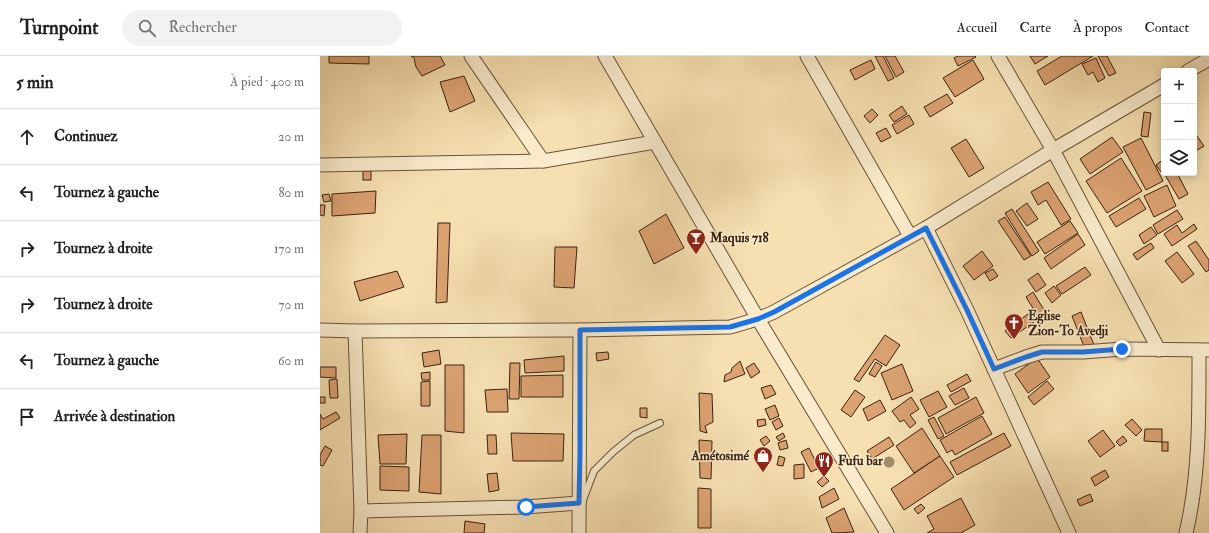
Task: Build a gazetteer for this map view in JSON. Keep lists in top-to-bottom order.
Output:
{
  "places": {
    "bar": ["Maquis 718"],
    "church": ["Eglise Zion-To Avedji"],
    "shop": ["Amétosimé"],
    "restaurant": ["Fufu bar"]
  },
  "page": {
    "header": "Turnpoint",
    "search": "Rechercher",
    "nav": [
      "Accueil",
      "Carte",
      "À propos",
      "Contact"
    ],
    "heading": ["5 min", "À pied · 400 m"],
    "map_buttons": ["+", "−"],
    "list": [
      ["Continuez", "20 m"],
      ["Tournez à gauche", "80 m"],
      ["Tournez à droite", "170 m"],
      ["Tournez à droite", "70 m"],
      ["Tournez à gauche", "60 m"],
      "Arrivée à destination"
    ]
  }
}
